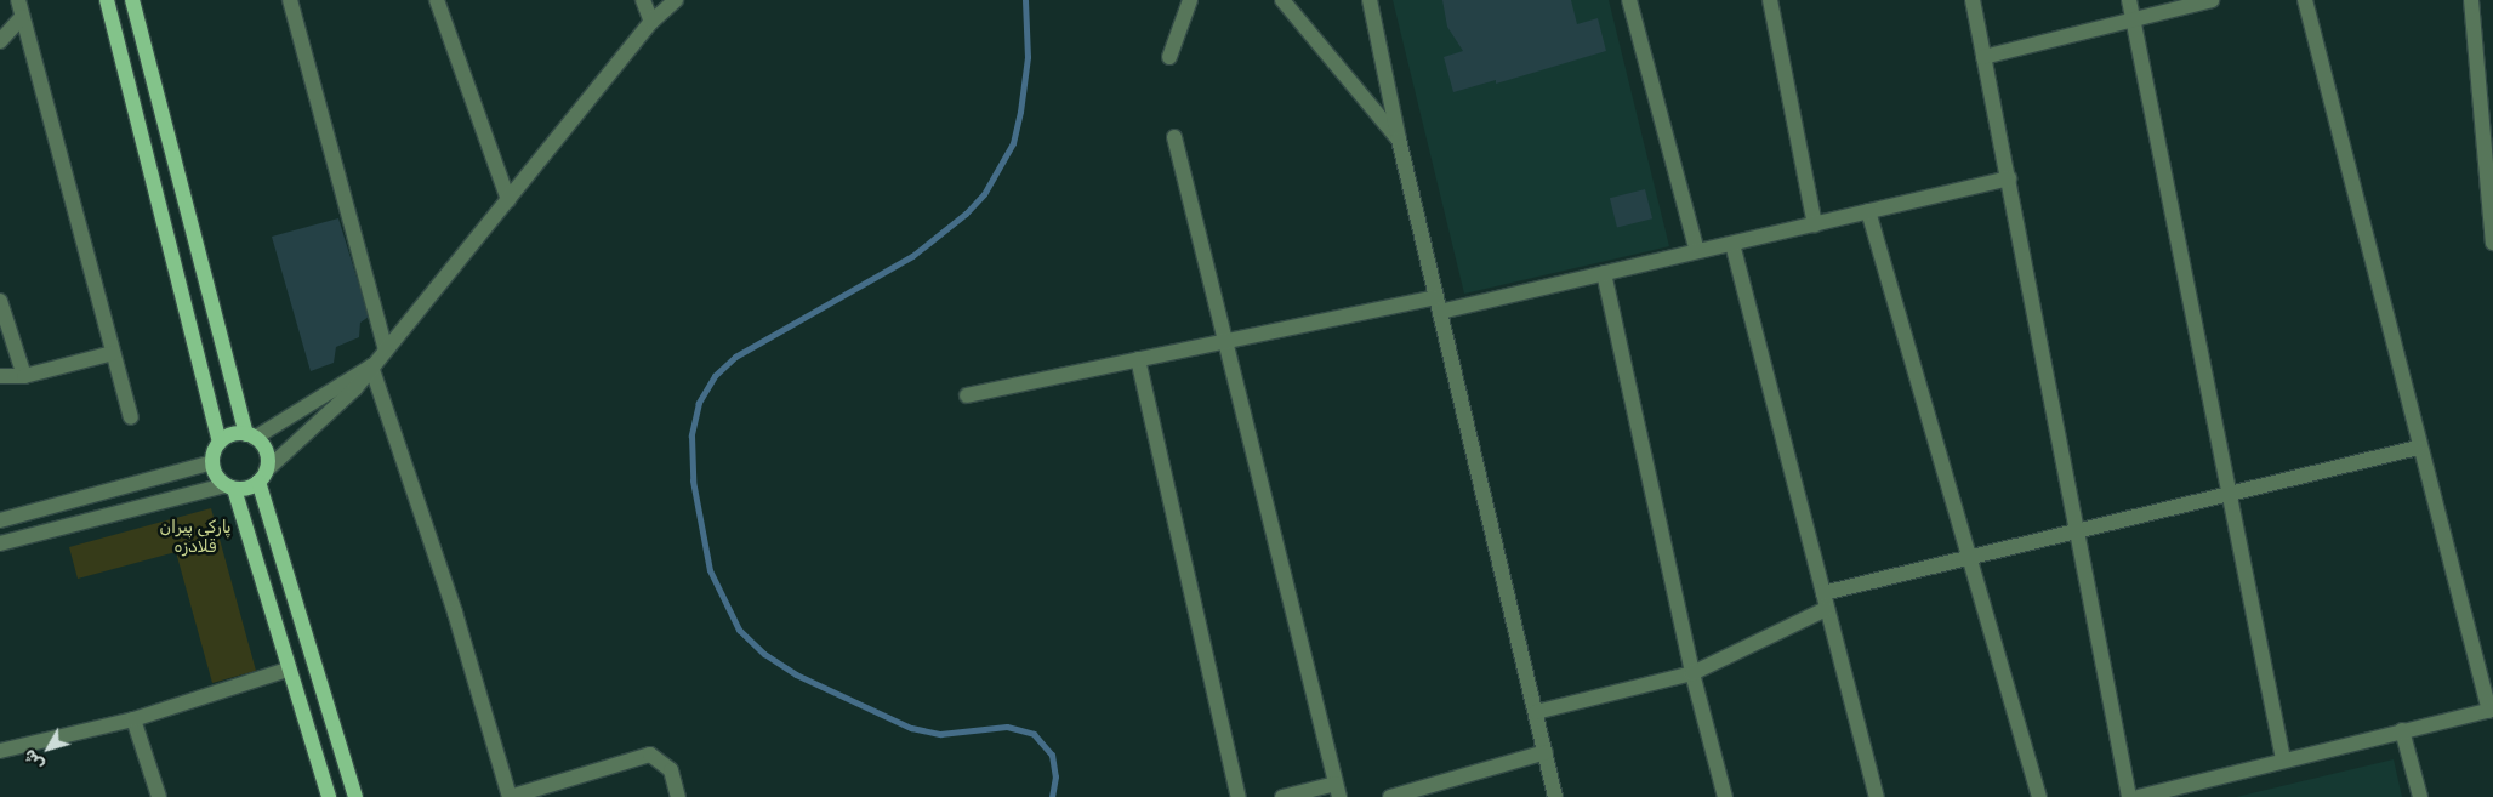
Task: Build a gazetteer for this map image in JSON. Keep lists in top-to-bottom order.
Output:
{
  "parks": ["پارکی پیران قلادزه"],
  "north": "bottom left"
}
